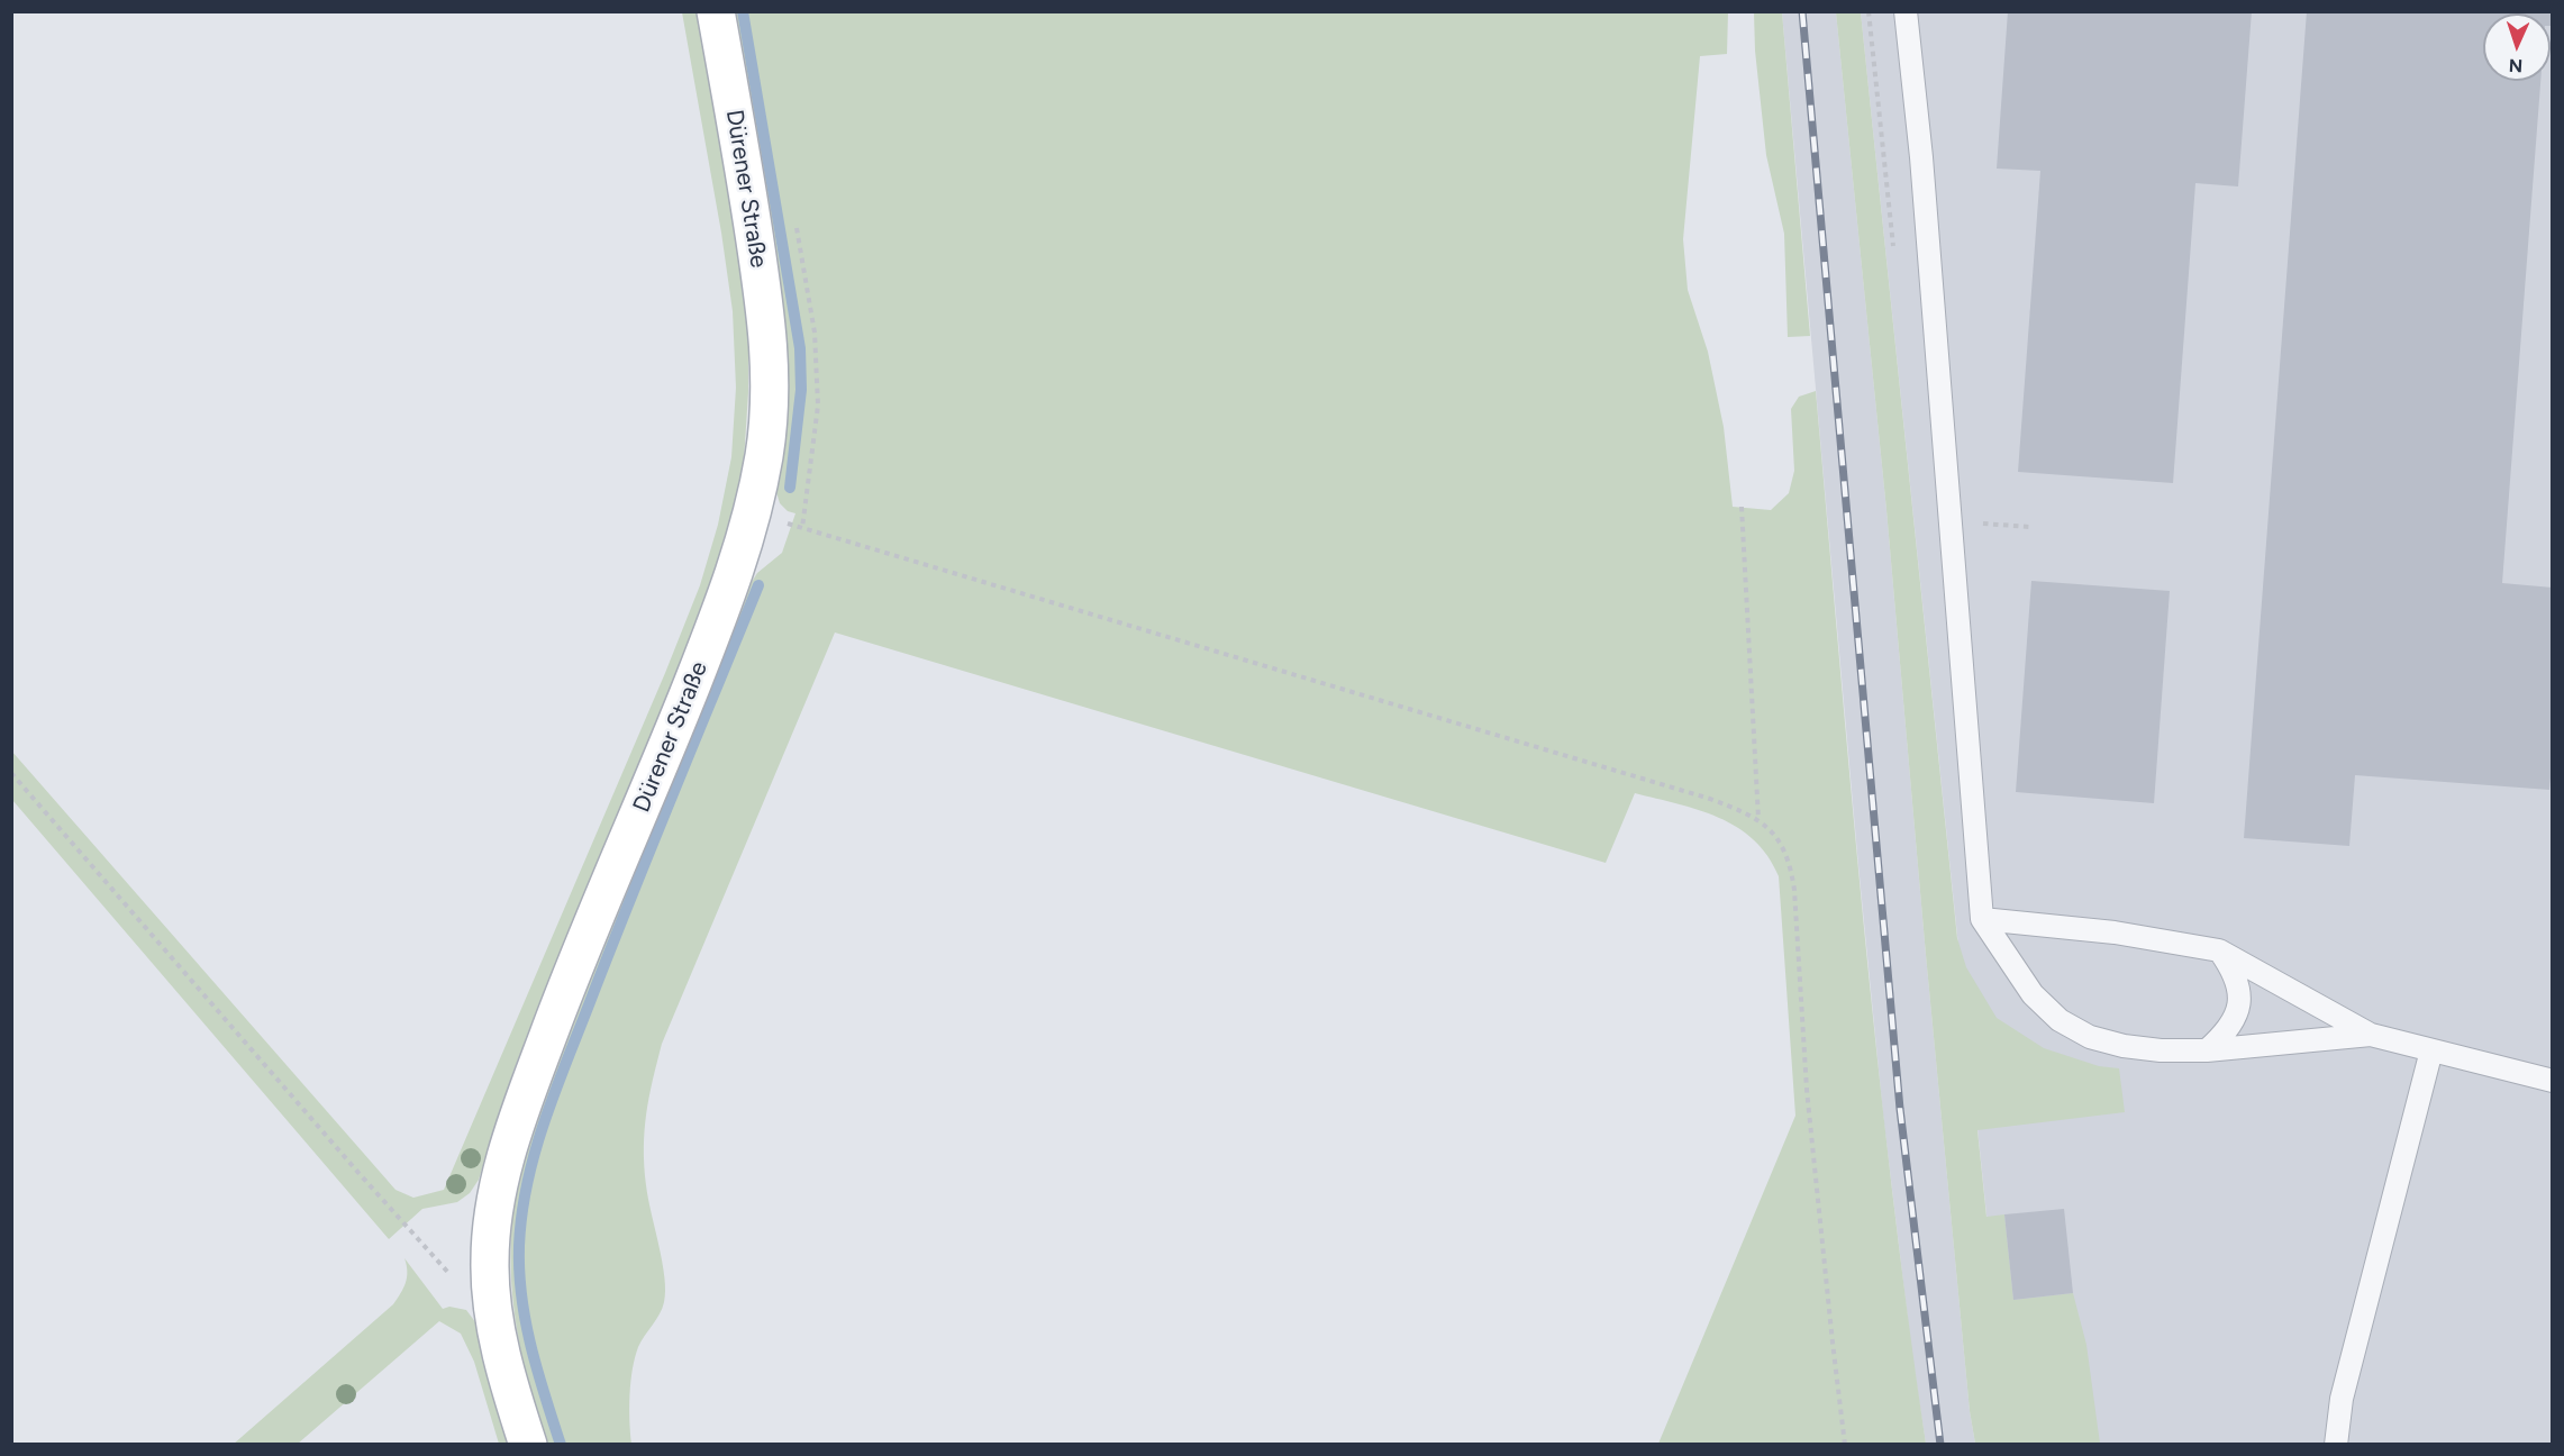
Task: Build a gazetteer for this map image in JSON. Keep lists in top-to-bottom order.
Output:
{
  "streets": {
    "street": ["Dürener Straße"]
  },
  "north": "bottom"
}
